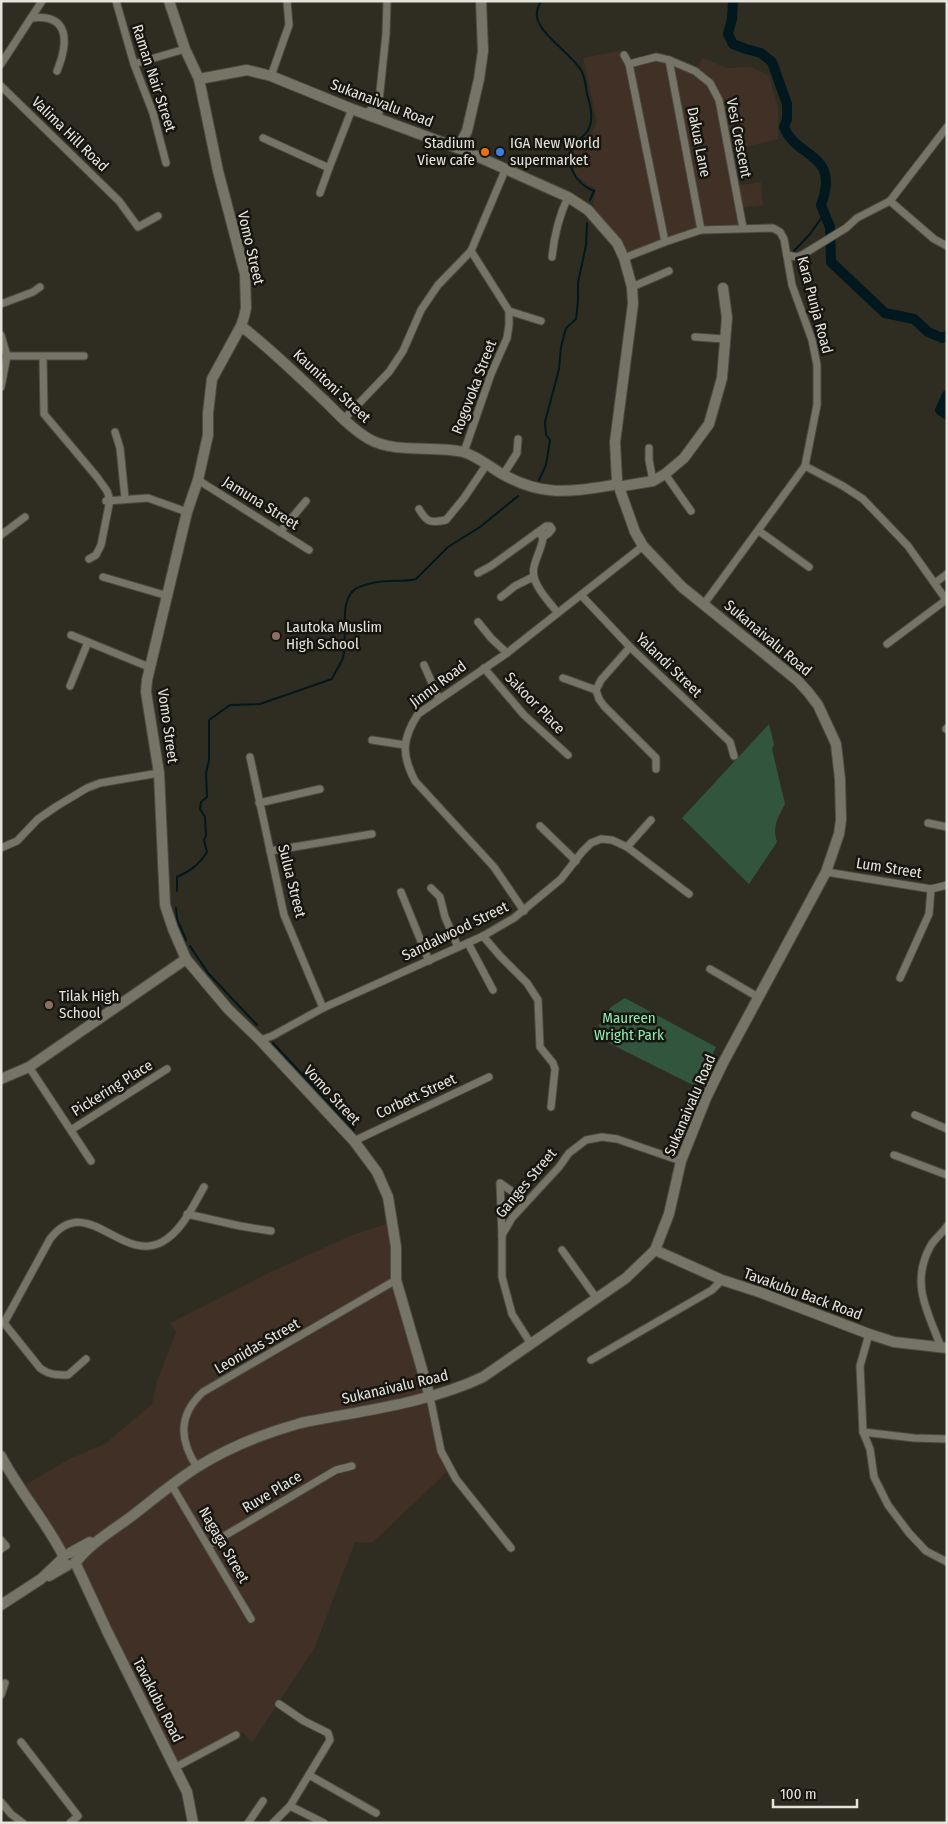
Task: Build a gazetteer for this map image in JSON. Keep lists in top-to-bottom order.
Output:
{
  "streets": {
    "main road": [
      "Sukanaivalu Road",
      "Vomo Street",
      "Kaunitoni Street",
      "Tavakubu Back Road",
      "Tavakubu Road"
    ],
    "street": [
      "Raman Nair Street",
      "Valima Hill Road",
      "Vesi Crescent",
      "Dakua Lane",
      "Kara Punja Road",
      "Rogovoka Street",
      "Jamuna Street",
      "Yalandi Street",
      "Jinnu Road",
      "Sakoor Place",
      "Lum Street",
      "Sulua Street",
      "Sandalwood Street",
      "Pickering Place",
      "Corbett Street",
      "Ganges Street",
      "Leonidas Street",
      "Ruve Place",
      "Nagaga Street"
    ]
  },
  "crossings": [
    ["Sukanaivalu Road", "Vomo Street"],
    ["Sukanaivalu Road", "Kara Punja Road"],
    ["Sukanaivalu Road", "Kaunitoni Street"],
    ["Sukanaivalu Road", "Jinnu Road"],
    ["Sukanaivalu Road", "Lum Street"],
    ["Sukanaivalu Road", "Ganges Street"],
    ["Sukanaivalu Road", "Tavakubu Back Road"],
    ["Sukanaivalu Road", "Leonidas Street"],
    ["Sukanaivalu Road", "Nagaga Street"],
    ["Sukanaivalu Road", "Tavakubu Road"],
    ["Vesi Crescent", "Dakua Lane"],
    ["Vesi Crescent", "Kara Punja Road"],
    ["Dakua Lane", "Kara Punja Road"],
    ["Vomo Street", "Kaunitoni Street"],
    ["Vomo Street", "Jamuna Street"],
    ["Vomo Street", "Sandalwood Street"],
    ["Vomo Street", "Corbett Street"],
    ["Vomo Street", "Leonidas Street"],
    ["Kaunitoni Street", "Rogovoka Street"],
    ["Yalandi Street", "Jinnu Road"],
    ["Jinnu Road", "Sakoor Place"],
    ["Sulua Street", "Sandalwood Street"],
    ["Ruve Place", "Nagaga Street"]
  ],
  "parks": ["Maureen Wright Park"],
  "places": [
    "Stadium View cafe",
    "IGA New World supermarket",
    "Lautoka Muslim High School",
    "Tilak High School"
  ],
  "scale_bar": "100 m"
}
